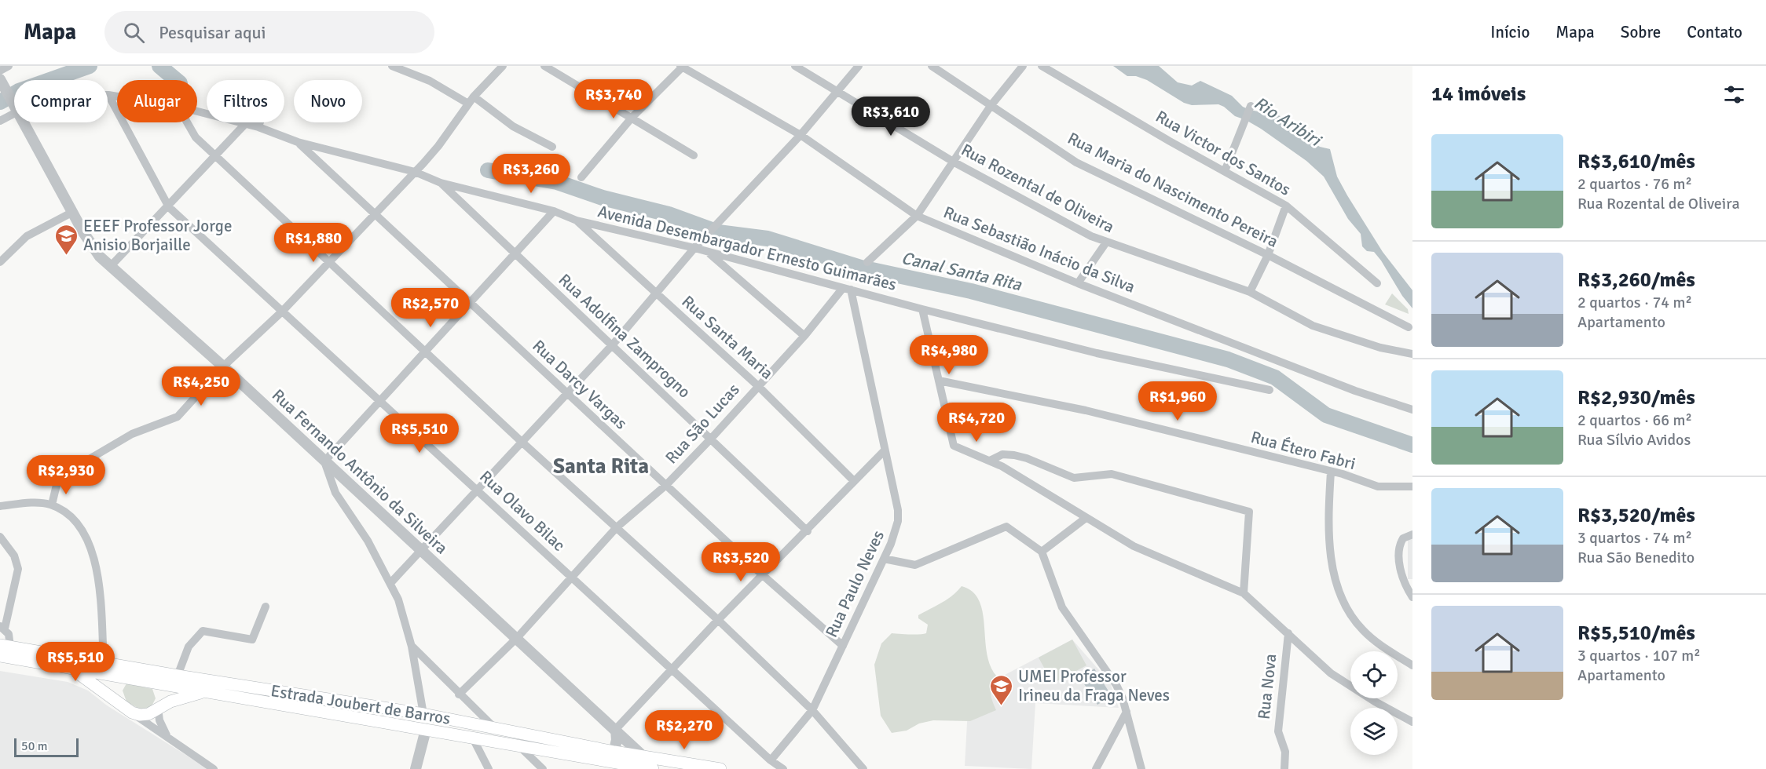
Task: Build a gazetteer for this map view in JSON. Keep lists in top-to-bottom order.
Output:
{
  "streets": {
    "main road": ["Estrada Joubert de Barros"],
    "street": [
      "Rua Victor dos Santos",
      "Rua Rozental de Oliveira",
      "Rua Maria do Nascimento Pereira",
      "Avenida Desembargador Ernesto Guimarães",
      "Rua Sebastião Inácio da Silva",
      "Rua Adolfina Zamprogno",
      "Rua Santa Maria",
      "Rua Darcy Vargas",
      "Rua São Lucas",
      "Rua Étero Fabri",
      "Rua Fernando Antônio da Silveira",
      "Rua Olavo Bilac",
      "Rua Paulo Neves",
      "Rua Nova"
    ]
  },
  "crossings": [
    ["Avenida Desembargador Ernesto Guimarães", "Rua Adolfina Zamprogno"],
    ["Avenida Desembargador Ernesto Guimarães", "Rua Santa Maria"],
    ["Avenida Desembargador Ernesto Guimarães", "Rua Darcy Vargas"],
    ["Avenida Desembargador Ernesto Guimarães", "Rua São Lucas"],
    ["Avenida Desembargador Ernesto Guimarães", "Rua Olavo Bilac"],
    ["Avenida Desembargador Ernesto Guimarães", "Rua Paulo Neves"],
    ["Rua Adolfina Zamprogno", "Rua São Lucas"],
    ["Rua Santa Maria", "Rua São Lucas"],
    ["Rua Darcy Vargas", "Rua São Lucas"],
    ["Rua Darcy Vargas", "Rua Paulo Neves"],
    ["Rua São Lucas", "Rua Fernando Antônio da Silveira"],
    ["Rua São Lucas", "Rua Olavo Bilac"],
    ["Rua São Lucas", "Rua Paulo Neves"],
    ["Rua Fernando Antônio da Silveira", "Estrada Joubert de Barros"],
    ["Rua Olavo Bilac", "Rua Paulo Neves"]
  ],
  "districts": ["Santa Rita"],
  "water": ["Rio Aribiri", "Canal Santa Rita"],
  "places": {
    "school or university": ["EEEF Professor Jorge Anisio Borjaille", "UMEI Professor Irineu da Fraga Neves"]
  },
  "scale_bar": "50 m",
  "page": {
    "header": "Mapa",
    "search": "Pesquisar aqui",
    "nav": [
      "Início",
      "Mapa",
      "Sobre",
      "Contato"
    ],
    "heading": "14 imóveis",
    "price": [
      "R$3,740",
      "R$3,610",
      "R$3,260",
      "R$1,880",
      "R$2,570",
      "R$4,980",
      "R$4,250",
      "R$1,960",
      "R$4,720",
      "R$5,510",
      "R$2,930",
      "R$3,520",
      "R$5,510",
      "R$2,270"
    ],
    "chip": [
      "Comprar",
      "Alugar",
      "Filtros",
      "Novo"
    ],
    "list": [
      {
        "name": "R$3,610/mês",
        "note": "2 quartos · 76 m² · Rua Rozental de Oliveira"
      },
      {
        "name": "R$3,260/mês",
        "note": "2 quartos · 74 m² · Apartamento"
      },
      {
        "name": "R$2,930/mês",
        "note": "2 quartos · 66 m² · Rua Sílvio Avidos"
      },
      {
        "name": "R$3,520/mês",
        "note": "3 quartos · 74 m² · Rua São Benedito"
      },
      {
        "name": "R$5,510/mês",
        "note": "3 quartos · 107 m² · Apartamento"
      }
    ],
    "scale": "50 m"
  }
}
